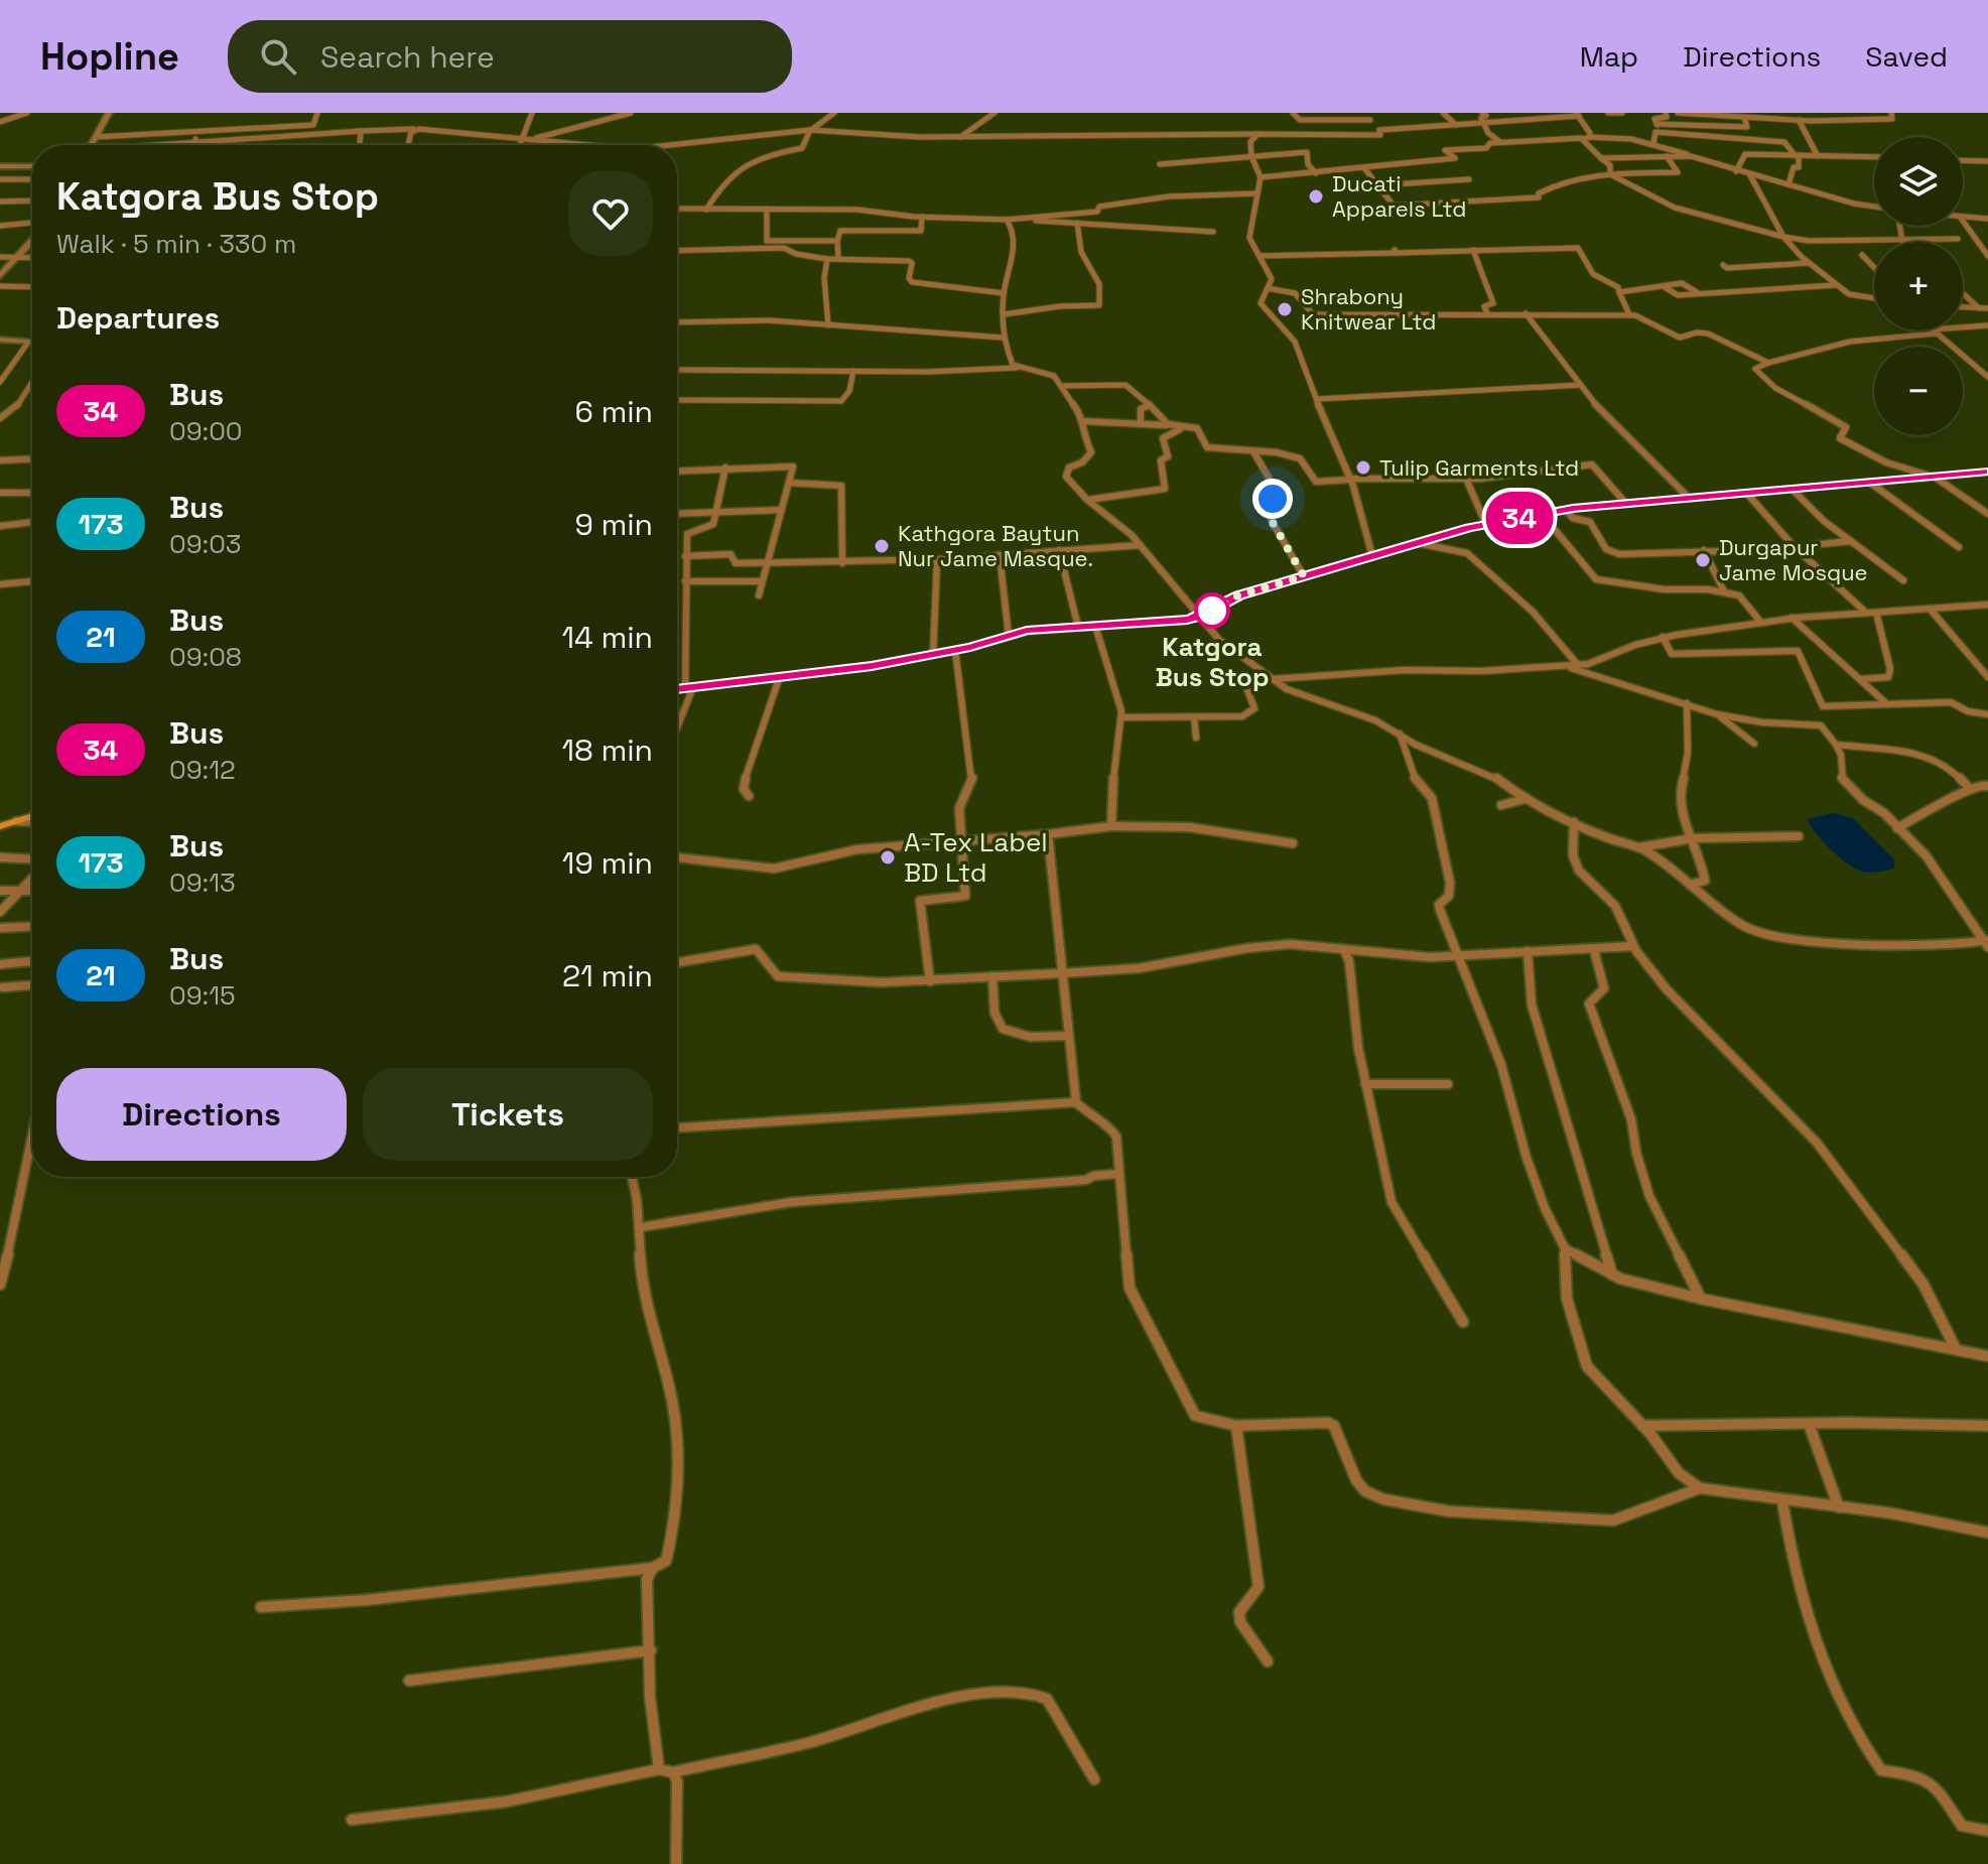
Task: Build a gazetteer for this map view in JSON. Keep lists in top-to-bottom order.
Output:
{
  "places": [
    "Ducati Apparels Ltd",
    "Shrabony Knitwear Ltd",
    "Tulip Garments Ltd",
    "Kathgora Baytun Nur Jame Masque.",
    "Durgapur Jame Mosque",
    "Katgora Bus Stop",
    "A-Tex Label BD Ltd"
  ],
  "lines": ["bus line 34"],
  "page": {
    "header": "Hopline",
    "search": "Search here",
    "nav": ["Map", "Directions", "Saved"],
    "on_map": "34",
    "map_buttons": ["+", "−"],
    "heading": [
      ["Katgora Bus Stop", "Walk · 5 min · 330 m"],
      "Departures"
    ],
    "list": [
      {
        "mark": "34",
        "name": "Bus",
        "note": "09:00",
        "value": "6 min"
      },
      {
        "mark": "173",
        "name": "Bus",
        "note": "09:03",
        "value": "9 min"
      },
      {
        "mark": "21",
        "name": "Bus",
        "note": "09:08",
        "value": "14 min"
      },
      {
        "mark": "34",
        "name": "Bus",
        "note": "09:12",
        "value": "18 min"
      },
      {
        "mark": "173",
        "name": "Bus",
        "note": "09:13",
        "value": "19 min"
      },
      {
        "mark": "21",
        "name": "Bus",
        "note": "09:15",
        "value": "21 min"
      }
    ],
    "buttons": ["Directions", "Tickets"]
  }
}
